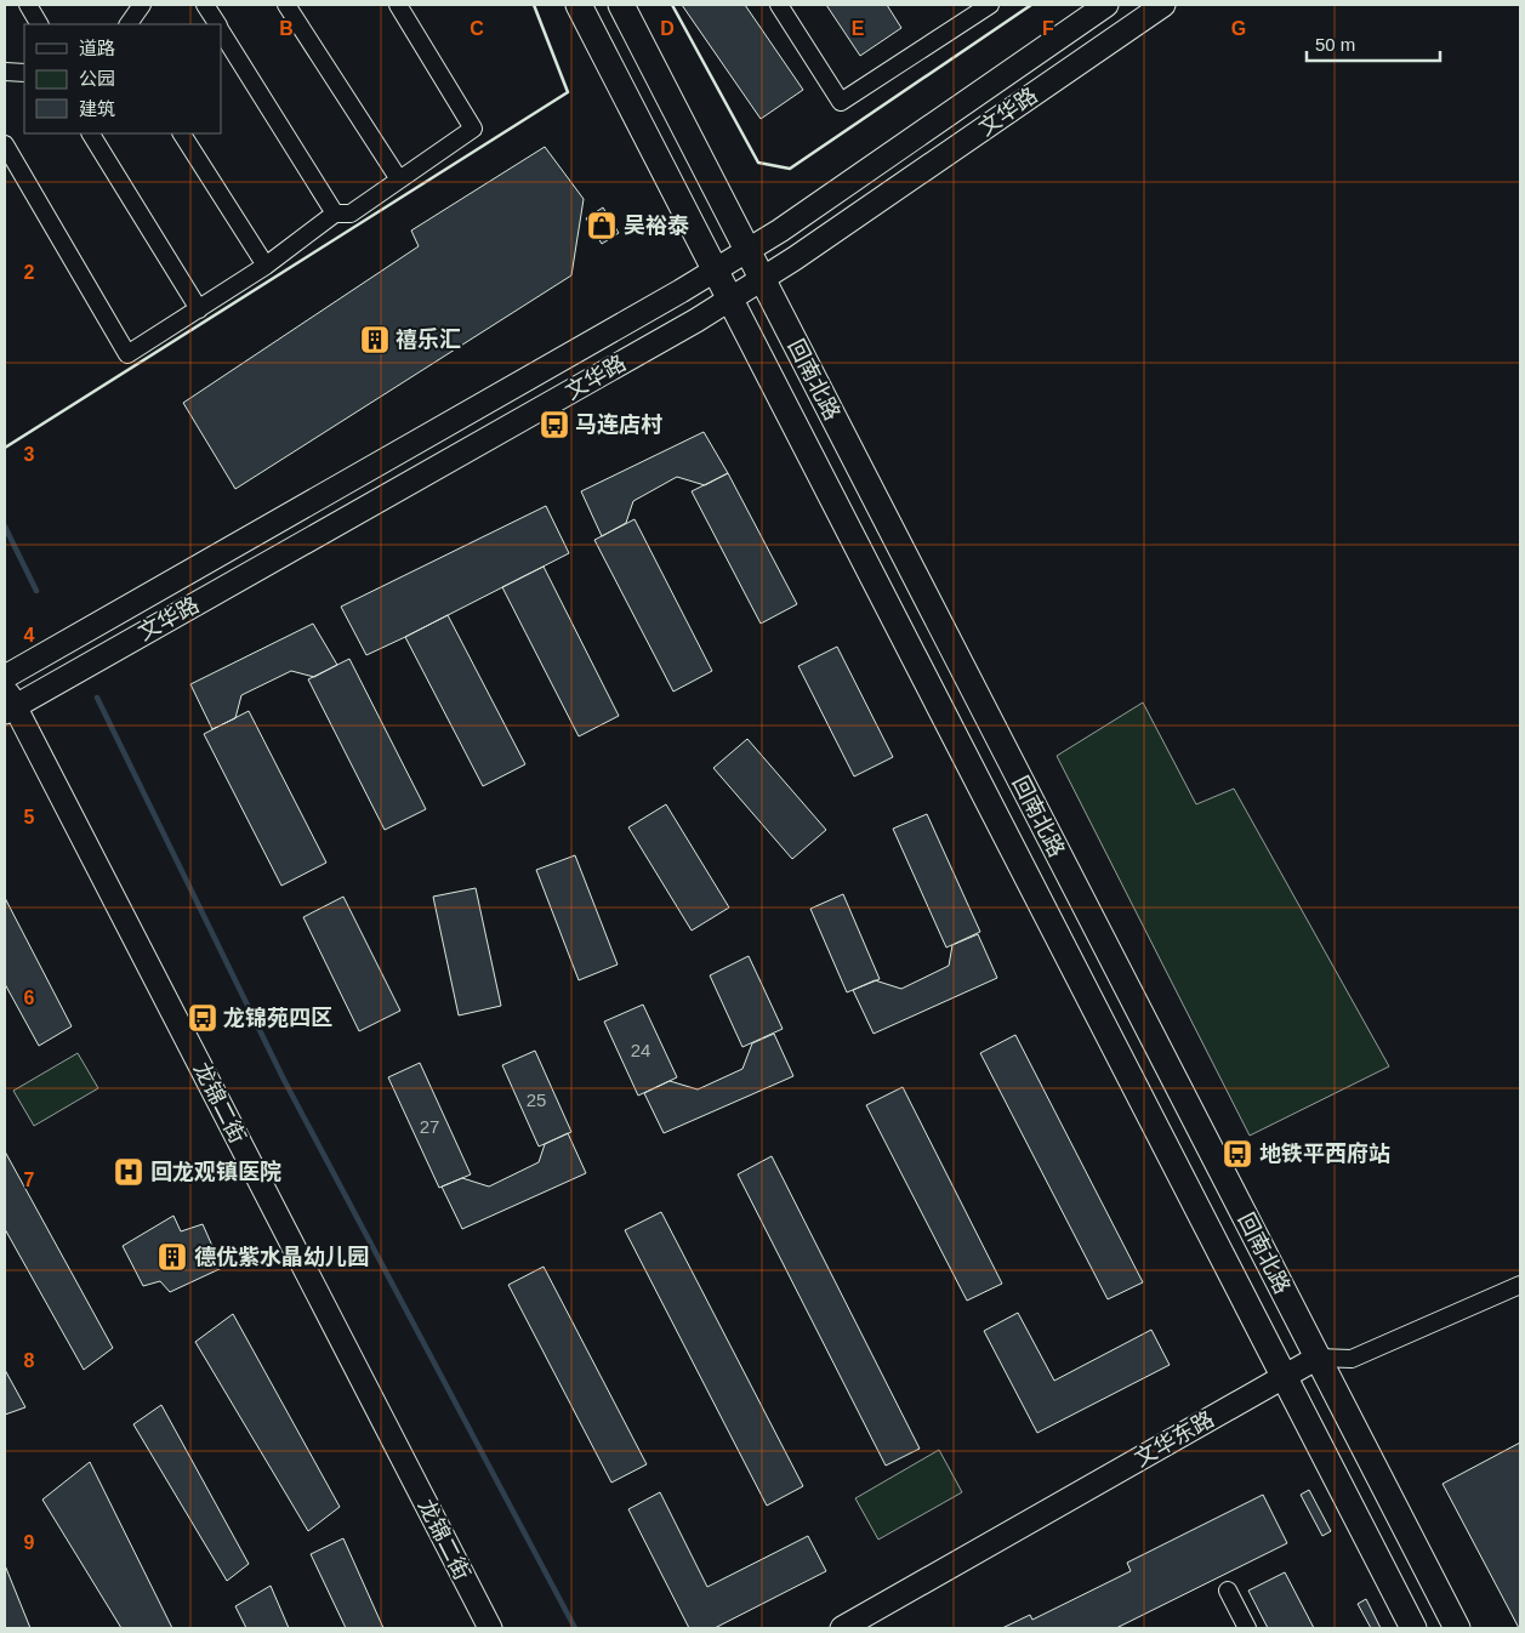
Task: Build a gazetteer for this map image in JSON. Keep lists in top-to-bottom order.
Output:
{
  "streets": {
    "main road": ["回南北路"],
    "street": ["文华路", "龙锦二街", "文华东路"]
  },
  "crossings": [
    ["文华路", "回南北路"],
    ["文华路", "龙锦二街"],
    ["回南北路", "文华东路"]
  ],
  "places": {
    "shop": ["吴裕泰"],
    "building": ["禧乐汇", "德优紫水晶幼儿园"],
    "bus stop": ["马连店村", "龙锦苑四区", "地铁平西府站"],
    "hospital": ["回龙观镇医院"]
  },
  "house_numbers": ["24", "25", "27"],
  "legend": ["道路", "公园", "建筑"],
  "scale_bar": "50 m",
  "grid": {
    "columns": [
      "B",
      "C",
      "D",
      "E",
      "F",
      "G"
    ],
    "rows": [
      "2",
      "3",
      "4",
      "5",
      "6",
      "7",
      "8",
      "9"
    ]
  }
}
